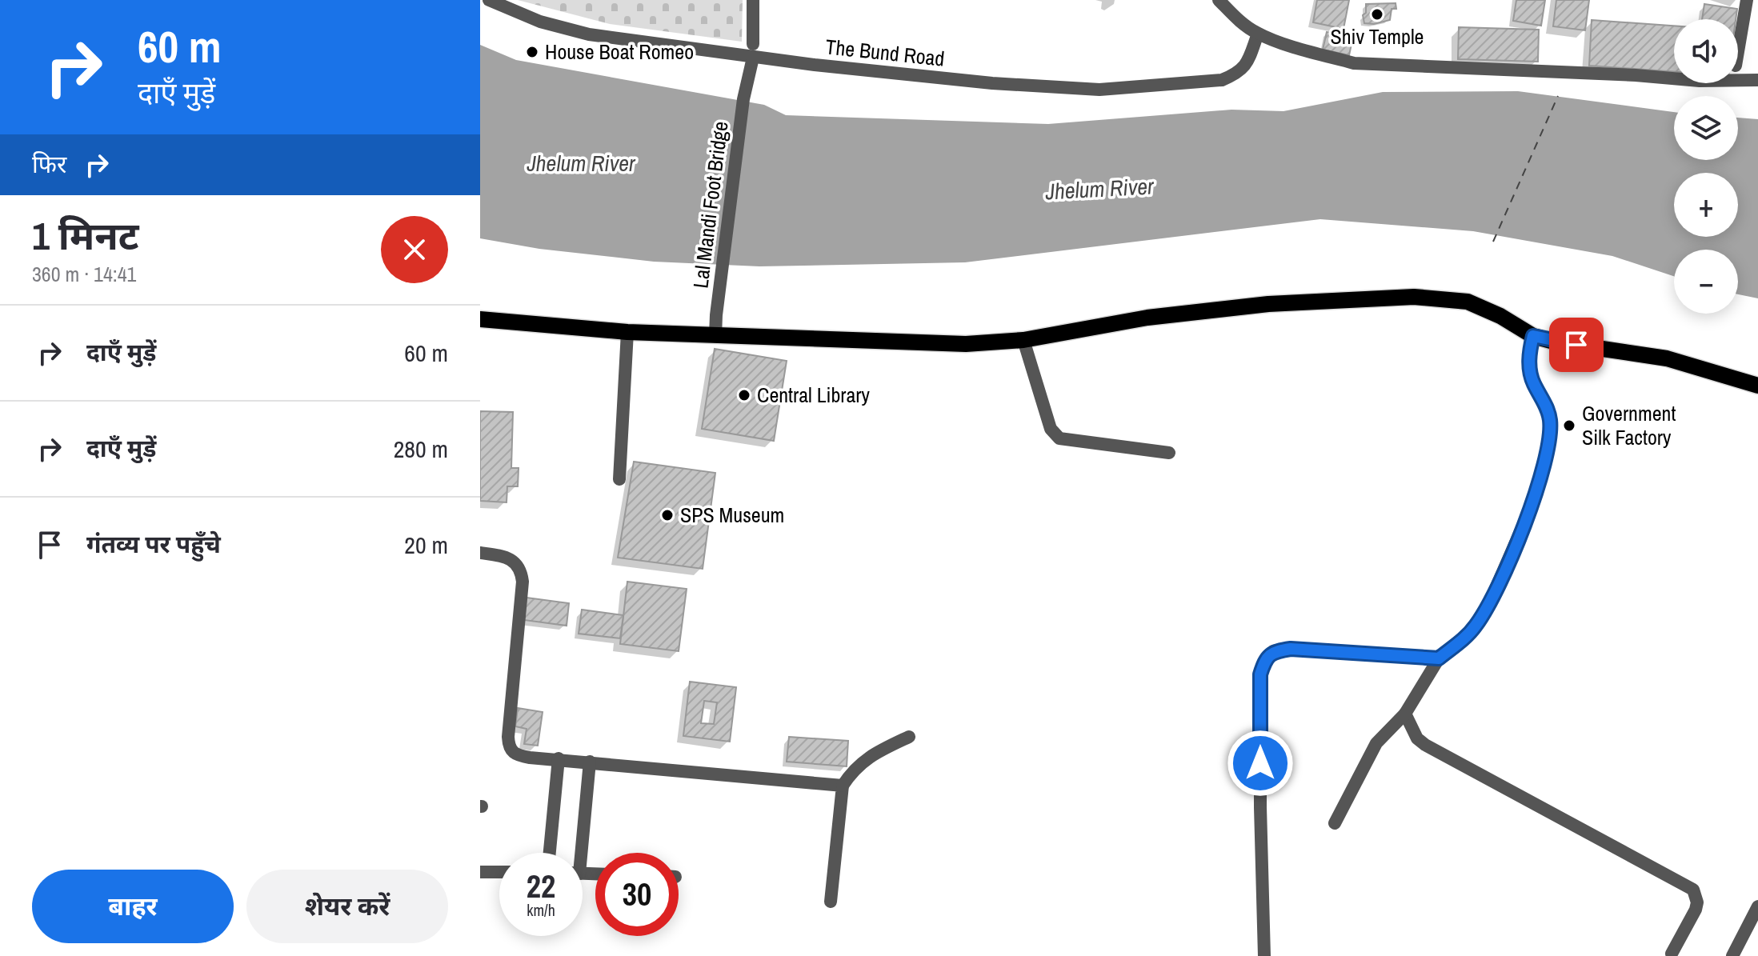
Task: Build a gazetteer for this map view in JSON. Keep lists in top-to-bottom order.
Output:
{
  "streets": {
    "street": ["The Bund Road", "Lal Mandi Foot Bridge"]
  },
  "crossings": [
    ["The Bund Road", "Lal Mandi Foot Bridge"]
  ],
  "water": ["Jhelum River"],
  "places": [
    "Shiv Temple",
    "House Boat Romeo",
    "Central Library",
    "Government Silk Factory",
    "SPS Museum"
  ],
  "page": {
    "turn": ["60 m", "दाएँ मुड़ें"],
    "map_buttons": ["+", "−"],
    "then": "फिर",
    "heading": ["1 मिनट", "360 m · 14:41"],
    "list": [
      {
        "name": "दाएँ मुड़ें",
        "value": "60 m"
      },
      {
        "name": "दाएँ मुड़ें",
        "value": "280 m"
      },
      {
        "name": "गंतव्य पर पहुँचे",
        "value": "20 m"
      }
    ],
    "speed": "22 km/h",
    "limit": "30",
    "buttons": ["बाहर", "शेयर करें"]
  }
}
